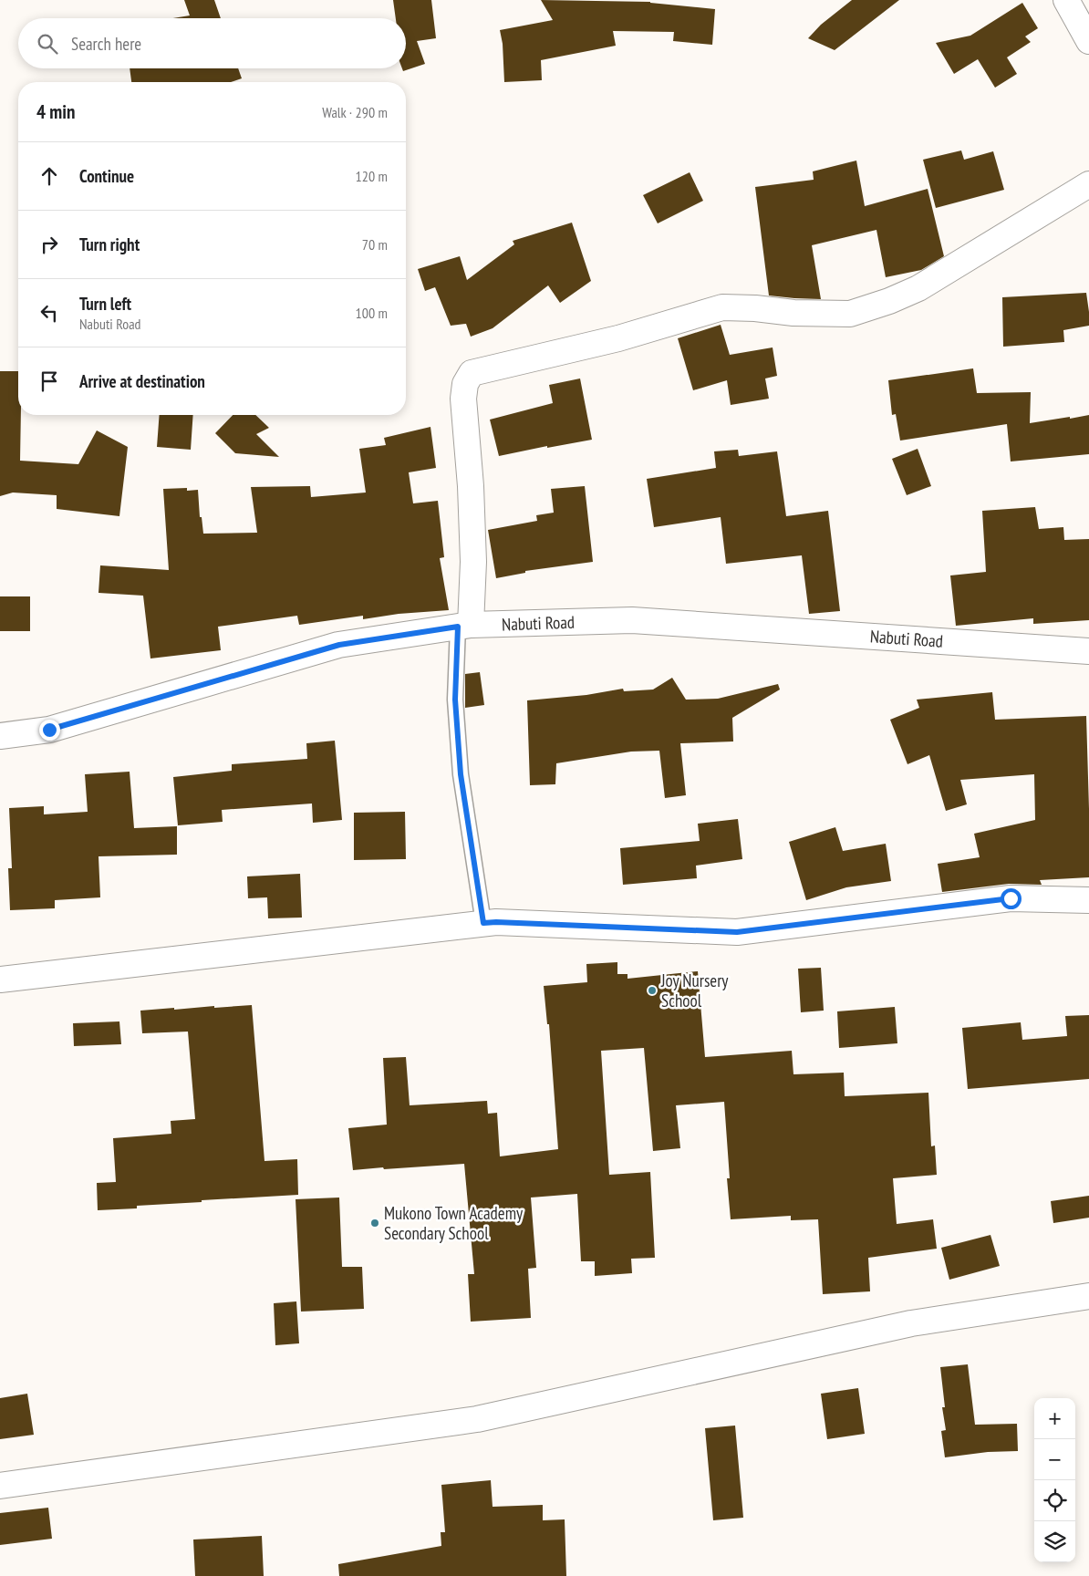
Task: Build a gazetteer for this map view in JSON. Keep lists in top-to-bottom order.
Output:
{
  "streets": {
    "street": ["Nabuti Road"]
  },
  "places": ["Joy Nursery School", "Mukono Town Academy Secondary School"],
  "page": {
    "search": "Search here",
    "heading": ["4 min", "Walk · 290 m"],
    "list": [
      ["Continue", "120 m"],
      ["Turn right", "70 m"],
      ["Turn left", "Nabuti Road", "100 m"],
      "Arrive at destination"
    ],
    "map_buttons": ["+", "−"]
  }
}
